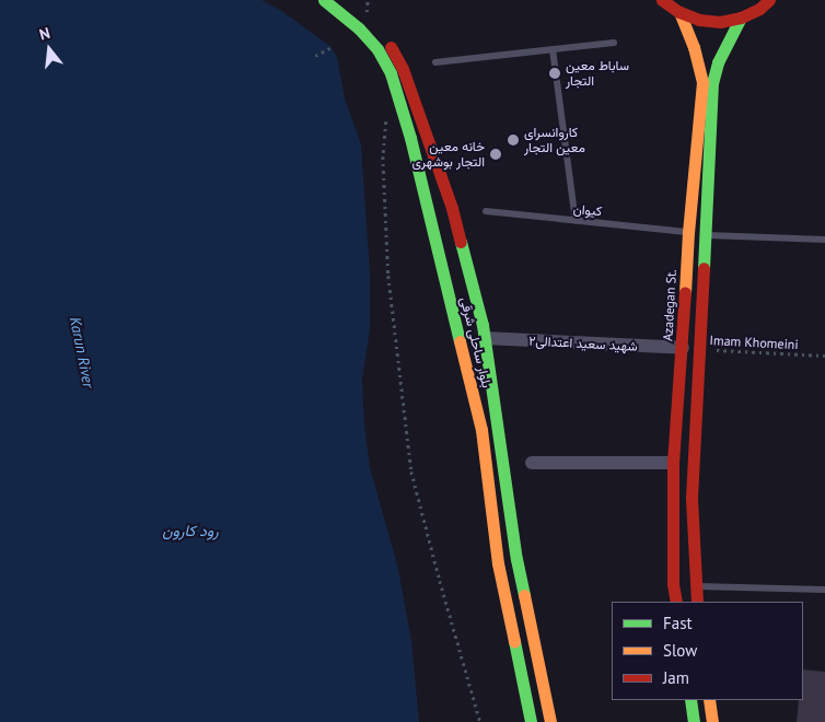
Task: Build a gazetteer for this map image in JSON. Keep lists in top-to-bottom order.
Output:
{
  "streets": {
    "main road": ["Azadegan St.", "بلوار ساحلی شرقی"],
    "street": ["شهید سعید اعتدالی۲"],
    "lane": ["کیوان"],
    "path": ["Imam Khomeini"]
  },
  "crossings": [
    ["کیوان", "Azadegan St."],
    ["Azadegan St.", "شهید سعید اعتدالی۲"],
    ["بلوار ساحلی شرقی", "شهید سعید اعتدالی۲"]
  ],
  "water": ["Karun River", "رود کارون"],
  "places": ["ساباط معین التجار", "کاروانسرای معین التجار", "خانه معین التجار بوشهری"],
  "legend": ["Fast", "Slow", "Jam"],
  "north": "top"
}
